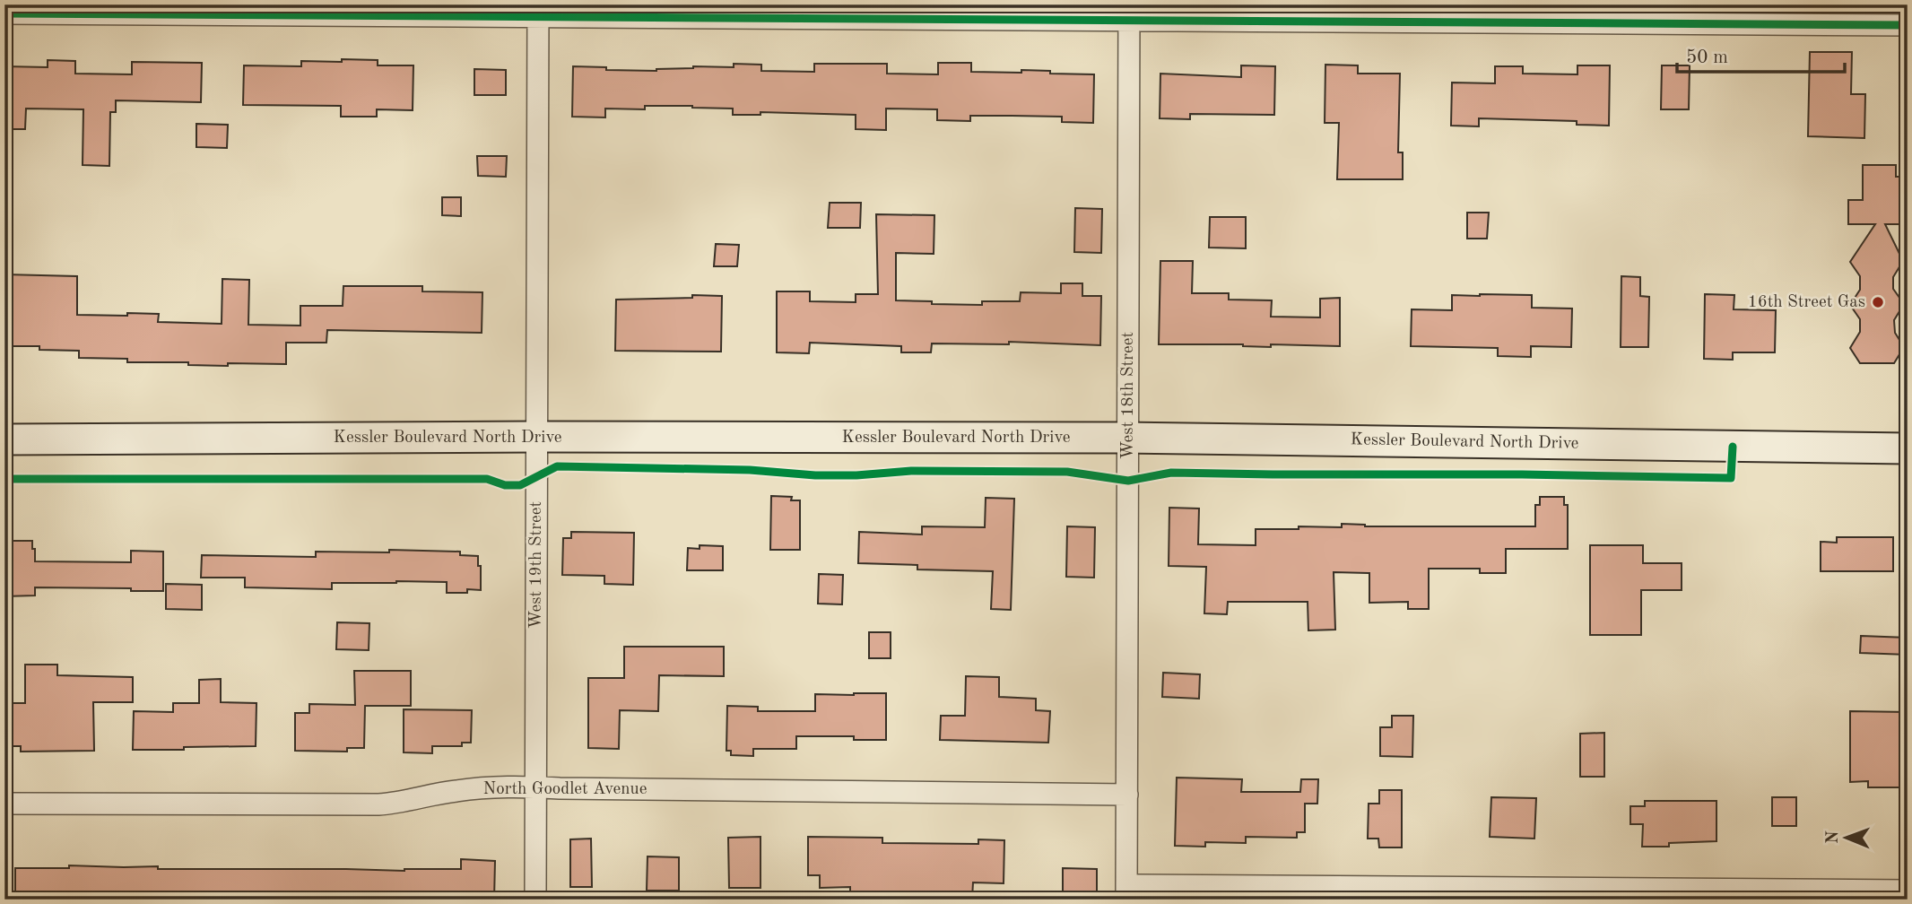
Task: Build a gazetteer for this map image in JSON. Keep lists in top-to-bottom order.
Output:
{
  "streets": {
    "main road": ["Kessler Boulevard North Drive"],
    "street": ["West 18th Street", "West 19th Street", "North Goodlet Avenue"]
  },
  "crossings": [
    ["West 18th Street", "Kessler Boulevard North Drive"],
    ["West 18th Street", "North Goodlet Avenue"],
    ["Kessler Boulevard North Drive", "West 19th Street"],
    ["West 19th Street", "North Goodlet Avenue"]
  ],
  "places": ["16th Street Gas"],
  "scale_bar": "50 m",
  "north": "left"
}
